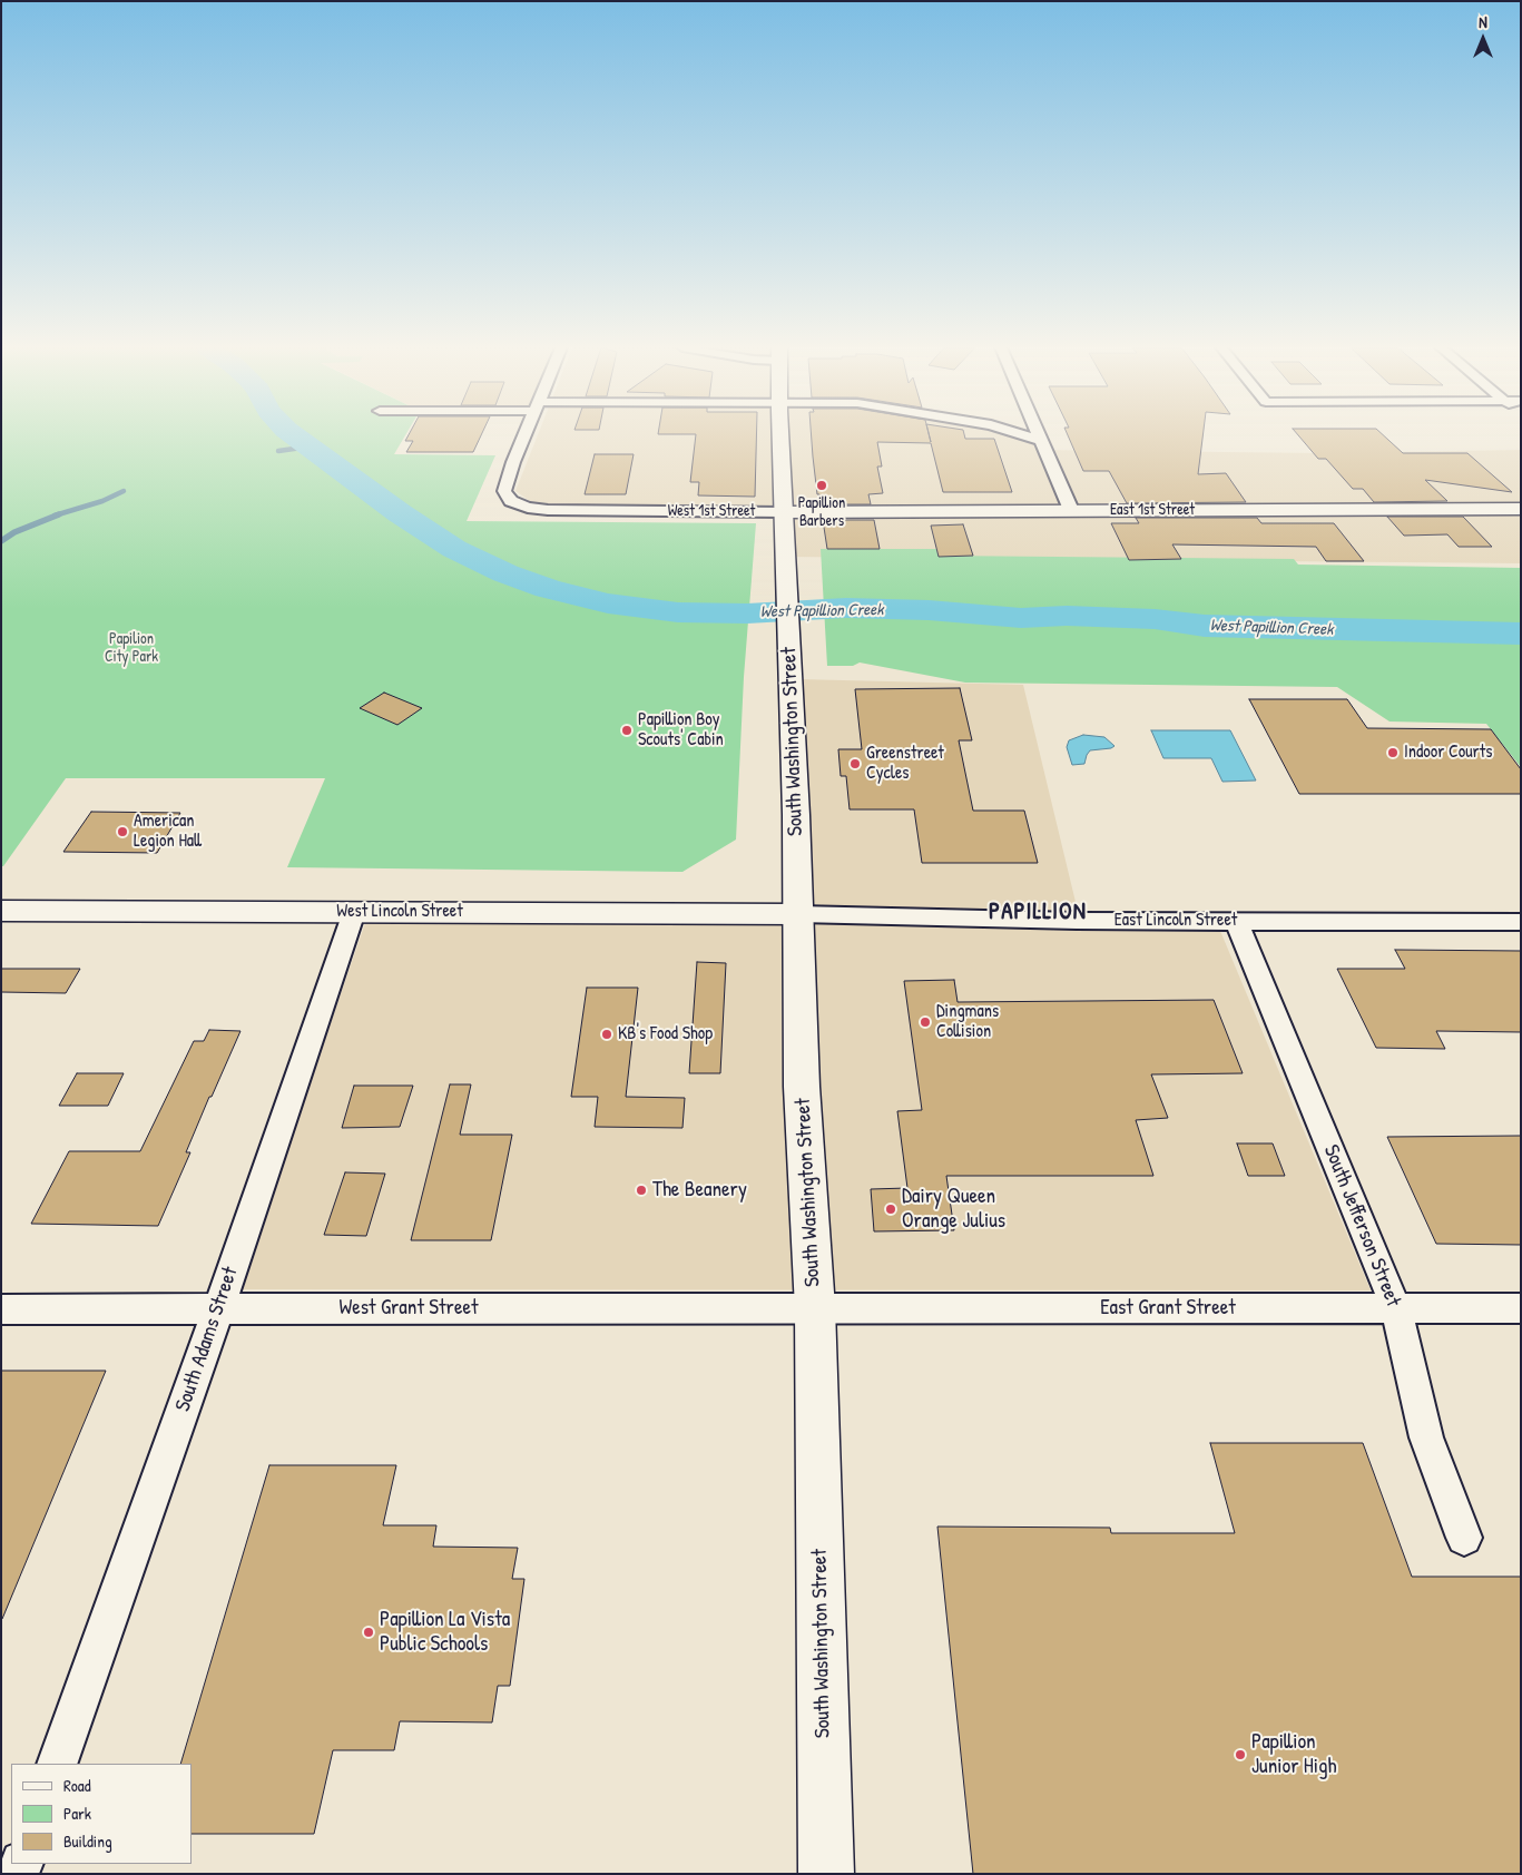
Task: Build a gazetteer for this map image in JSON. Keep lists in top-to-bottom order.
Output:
{
  "streets": {
    "main road": ["East 1st Street", "South Washington Street", "West Lincoln Street"],
    "street": [
      "West 1st Street",
      "East Lincoln Street",
      "South Jefferson Street",
      "West Grant Street",
      "East Grant Street",
      "South Adams Street"
    ]
  },
  "crossings": [
    ["East 1st Street", "West 1st Street"],
    ["East 1st Street", "South Washington Street"],
    ["West 1st Street", "South Washington Street"],
    ["South Washington Street", "West Lincoln Street"],
    ["South Washington Street", "East Lincoln Street"],
    ["South Washington Street", "West Grant Street"],
    ["South Washington Street", "East Grant Street"],
    ["West Lincoln Street", "East Lincoln Street"],
    ["West Lincoln Street", "South Adams Street"],
    ["East Lincoln Street", "South Jefferson Street"],
    ["South Jefferson Street", "East Grant Street"],
    ["West Grant Street", "East Grant Street"],
    ["West Grant Street", "South Adams Street"]
  ],
  "districts": ["PAPILLION"],
  "water": ["West Papillion Creek"],
  "parks": ["Papilion City Park"],
  "places": [
    "Papillion Barbers",
    "Papillion Boy Scouts' Cabin",
    "Indoor Courts",
    "Greenstreet Cycles",
    "American Legion Hall",
    "Dingmans Collision",
    "KB's Food Shop",
    "The Beanery",
    "Dairy Queen Orange Julius",
    "Papillion La Vista Public Schools",
    "Papillion Junior High"
  ],
  "legend": ["Road", "Park", "Building"],
  "north": "top"
}
